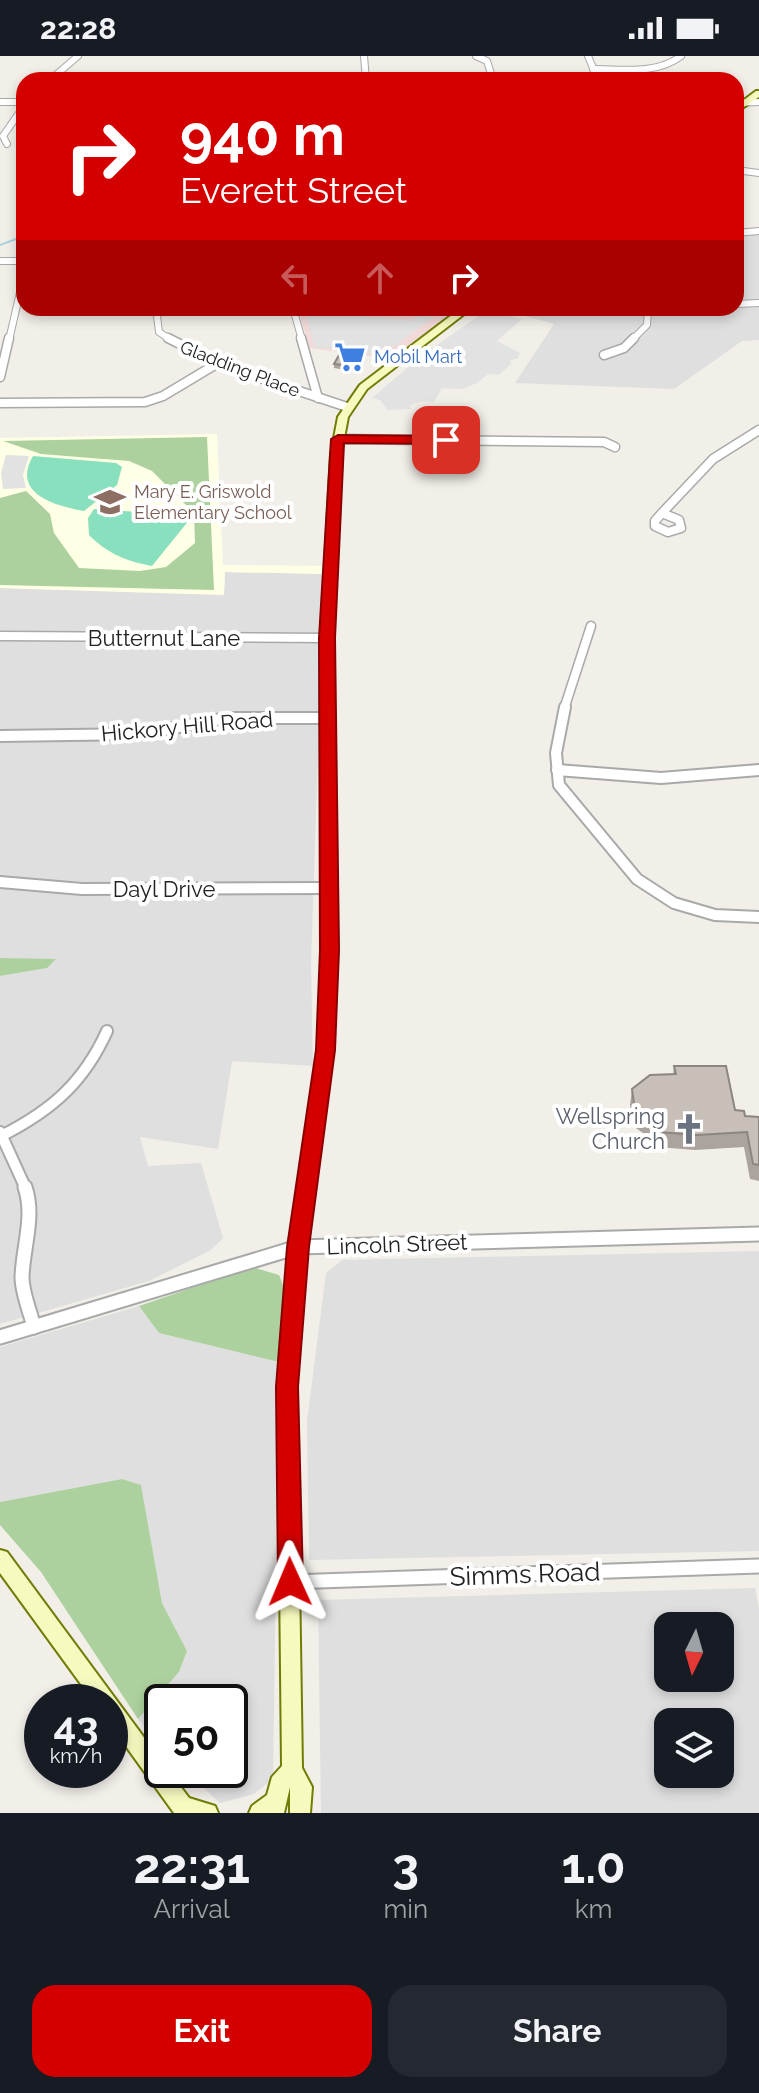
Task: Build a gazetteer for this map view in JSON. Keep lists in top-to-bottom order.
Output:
{
  "streets": {
    "street": [
      "Gladding Place",
      "Butternut Lane",
      "Hickory Hill Road",
      "Dayl Drive",
      "Lincoln Street",
      "Simms Road"
    ]
  },
  "places": {
    "supermarket": ["Mobil Mart"],
    "school or university": ["Mary E. Griswold Elementary School"],
    "church": ["Wellspring Church"]
  },
  "north": "bottom",
  "page": {
    "status": "22:28",
    "turn": ["940 m", "Everett Street"],
    "speed": "43 km/h",
    "limit": "50",
    "eta": [
      "22:31",
      "Arrival",
      "3",
      "min",
      "1.0",
      "km"
    ],
    "buttons": ["Exit", "Share"]
  }
}
